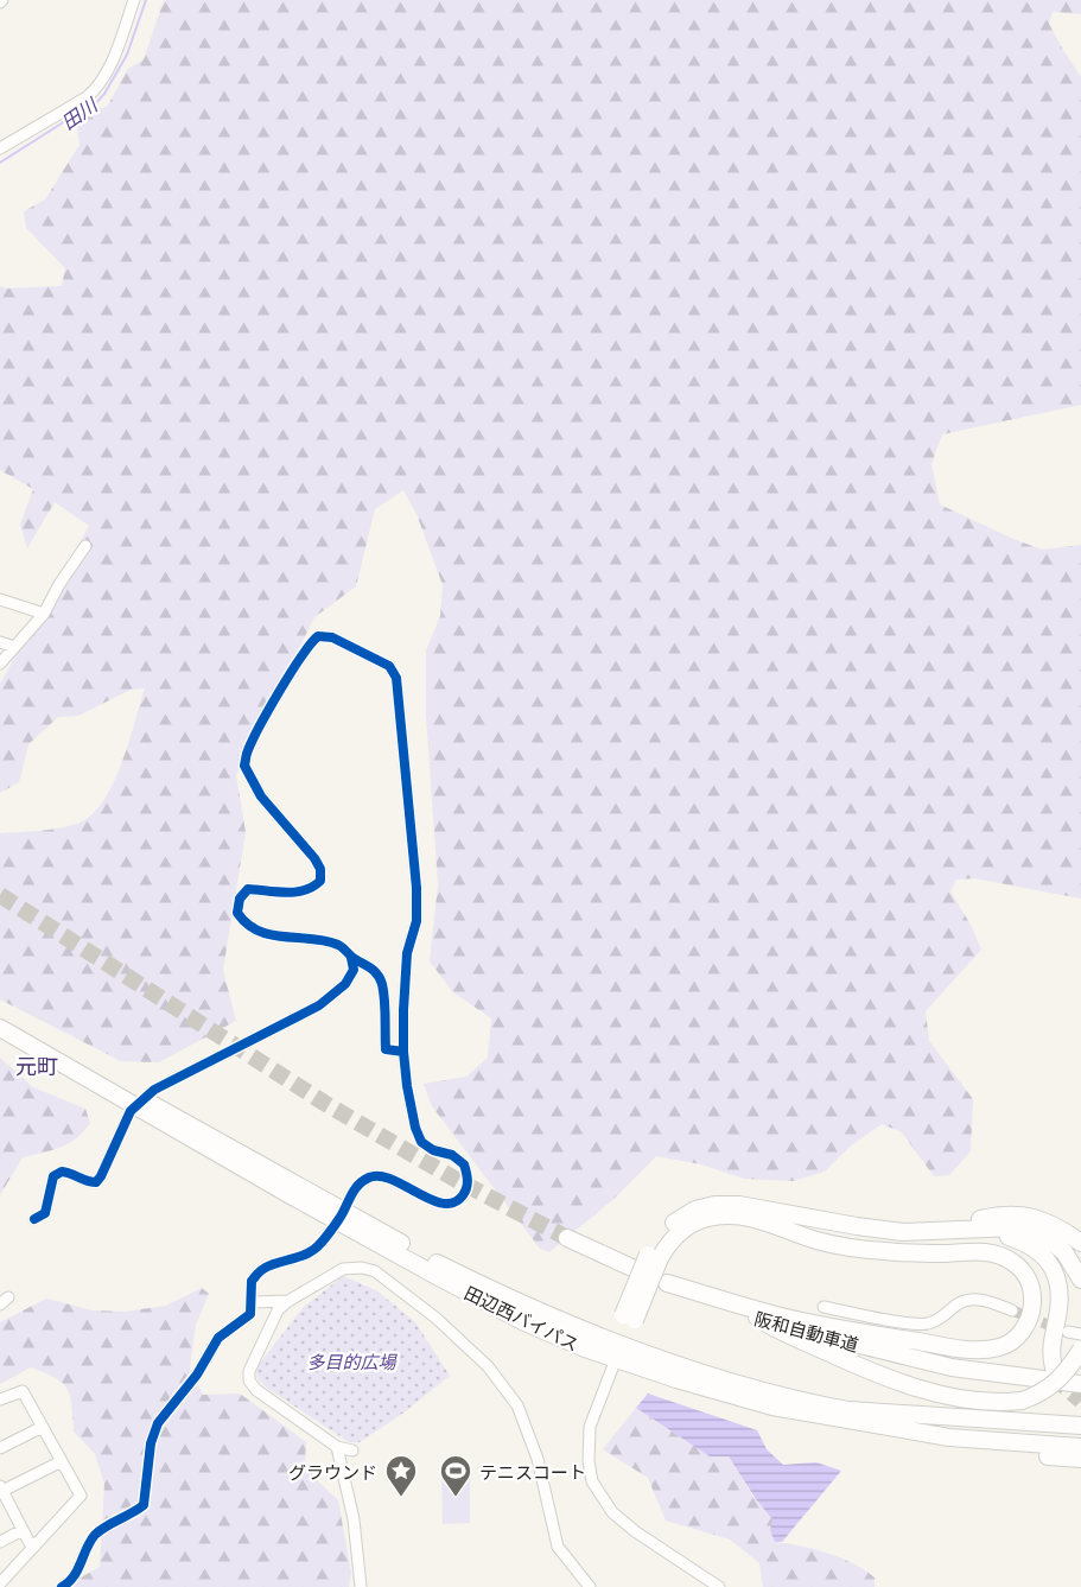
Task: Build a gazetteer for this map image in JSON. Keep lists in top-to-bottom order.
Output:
{
  "streets": {
    "highway": ["田辺西バイパス", "阪和自動車道"]
  },
  "districts": ["元町"],
  "water": ["田川"],
  "parks": ["多目的広場"],
  "places": {
    "place": ["グラウンド"],
    "sports": ["テニスコート"]
  }
}
